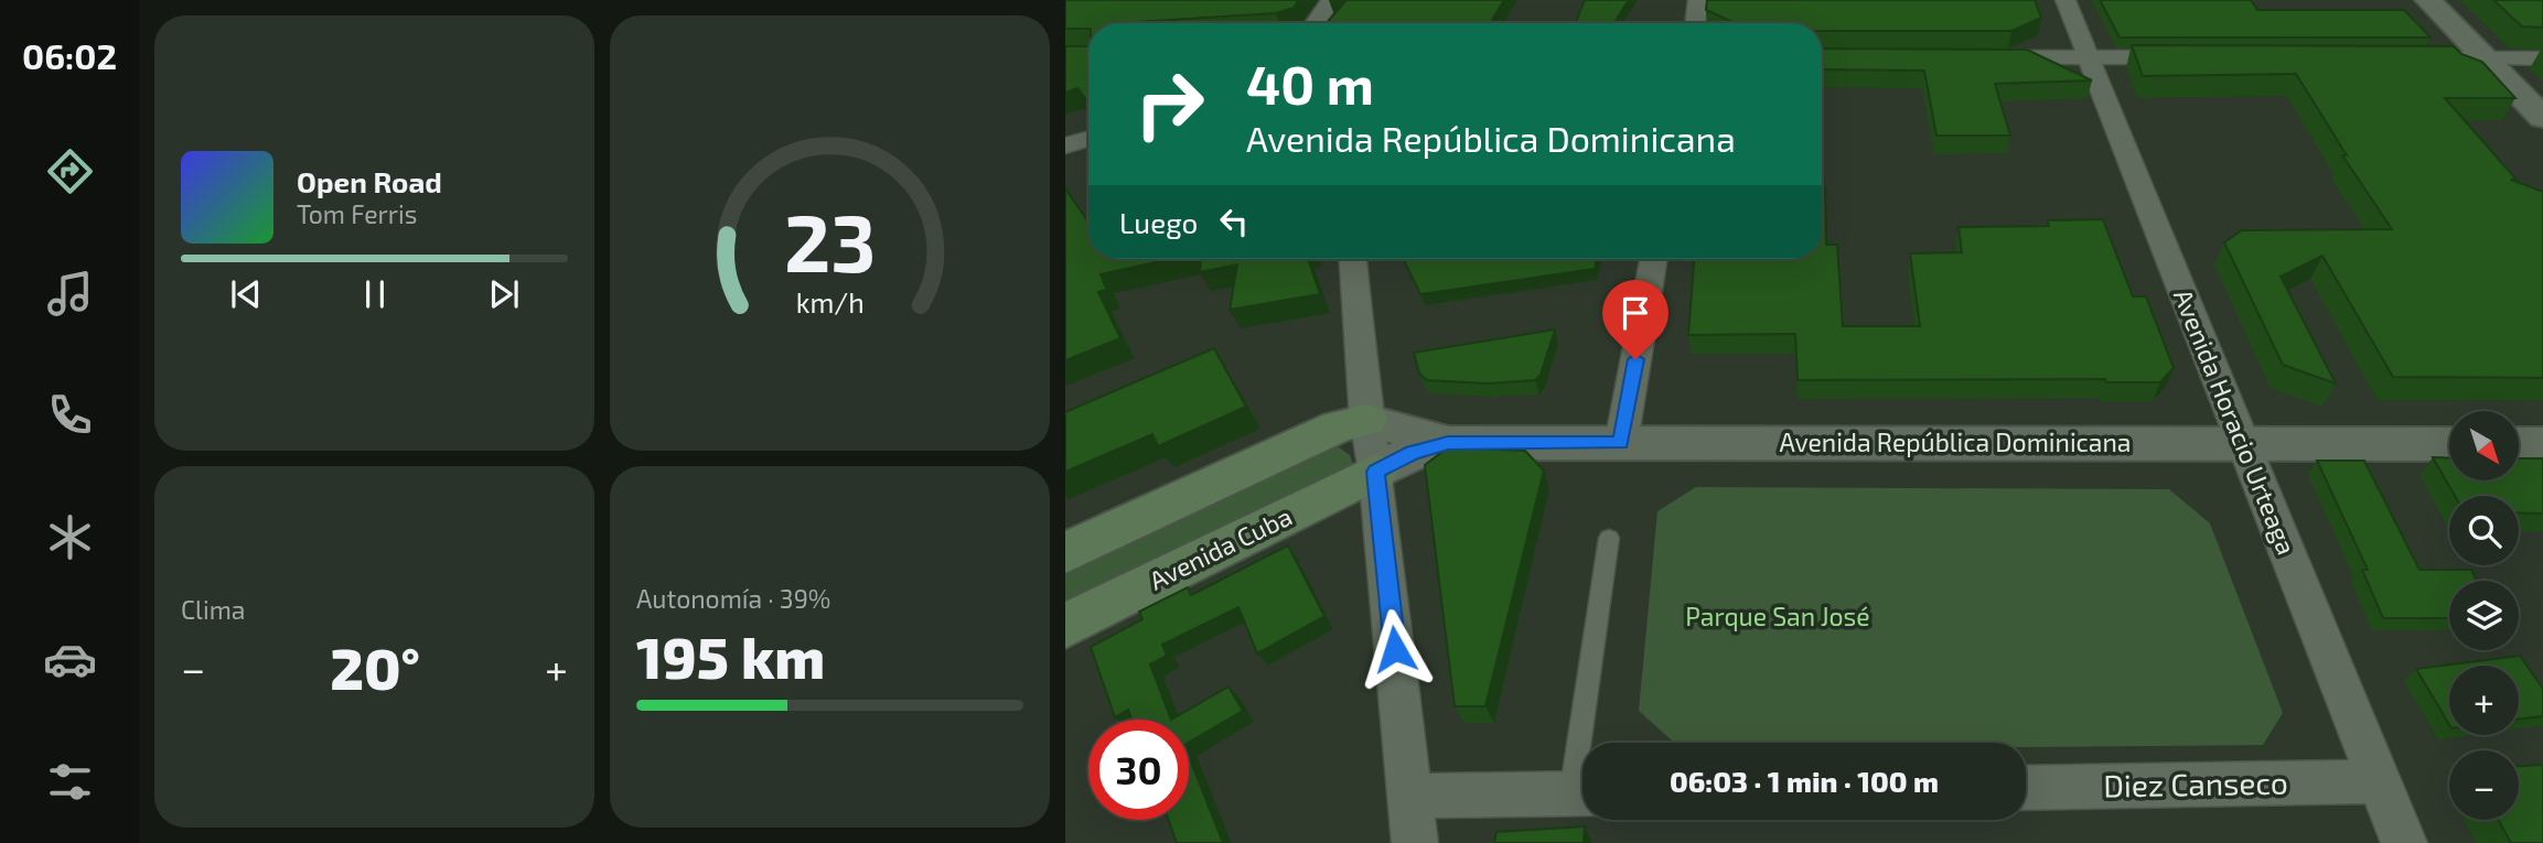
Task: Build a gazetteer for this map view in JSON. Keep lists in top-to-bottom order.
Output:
{
  "streets": {
    "main road": ["Avenida Cuba"],
    "street": ["Avenida Horacio Urteaga", "Avenida República Dominicana", "Diez Canseco"]
  },
  "crossings": [
    ["Avenida Horacio Urteaga", "Avenida República Dominicana"],
    ["Avenida Horacio Urteaga", "Diez Canseco"],
    ["Avenida República Dominicana", "Avenida Cuba"]
  ],
  "parks": ["Parque San José"],
  "north": "bottom right",
  "page": {
    "tabs": "06:02",
    "turn": ["40 m", "Avenida República Dominicana"],
    "song": ["Open Road", "Tom Ferris"],
    "then": "Luego",
    "map_buttons": ["+", "−"],
    "tile": [
      "Clima",
      ["Autonomía · 39%", "195 km"]
    ],
    "heat": ["−", "20°", "+"],
    "limit": "30",
    "trip": "06:03 · 1 min · 100 m",
    "gauge": ["23", "km/h"]
  }
}
